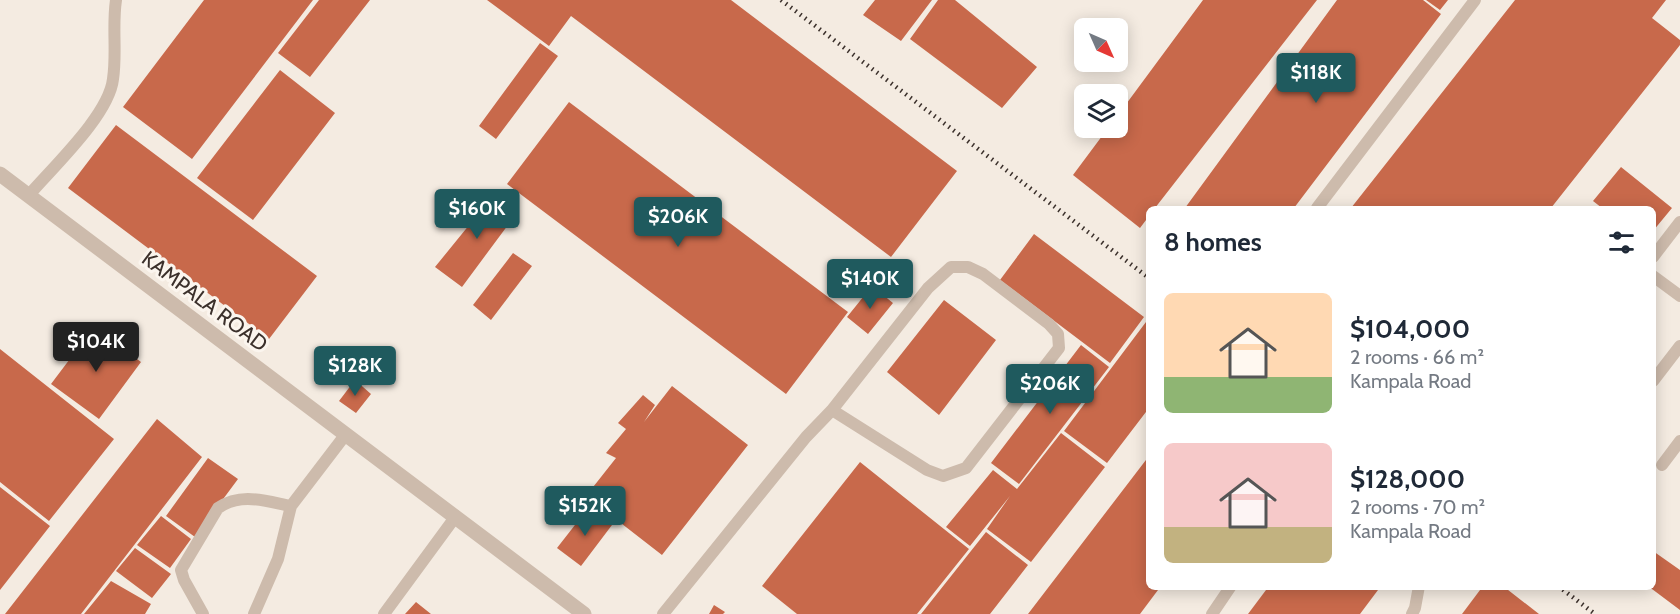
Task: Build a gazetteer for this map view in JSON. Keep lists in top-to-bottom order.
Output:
{
  "streets": {
    "street": ["KAMPALA ROAD"]
  },
  "north": "bottom right",
  "page": {
    "price": [
      "$118K",
      "$160K",
      "$206K",
      "$140K",
      "$104K",
      "$128K",
      "$206K",
      "$152K"
    ],
    "heading": "8 homes",
    "list": [
      {
        "name": "$104,000",
        "note": "2 rooms · 66 m² · Kampala Road"
      },
      {
        "name": "$128,000",
        "note": "2 rooms · 70 m² · Kampala Road"
      }
    ]
  }
}
